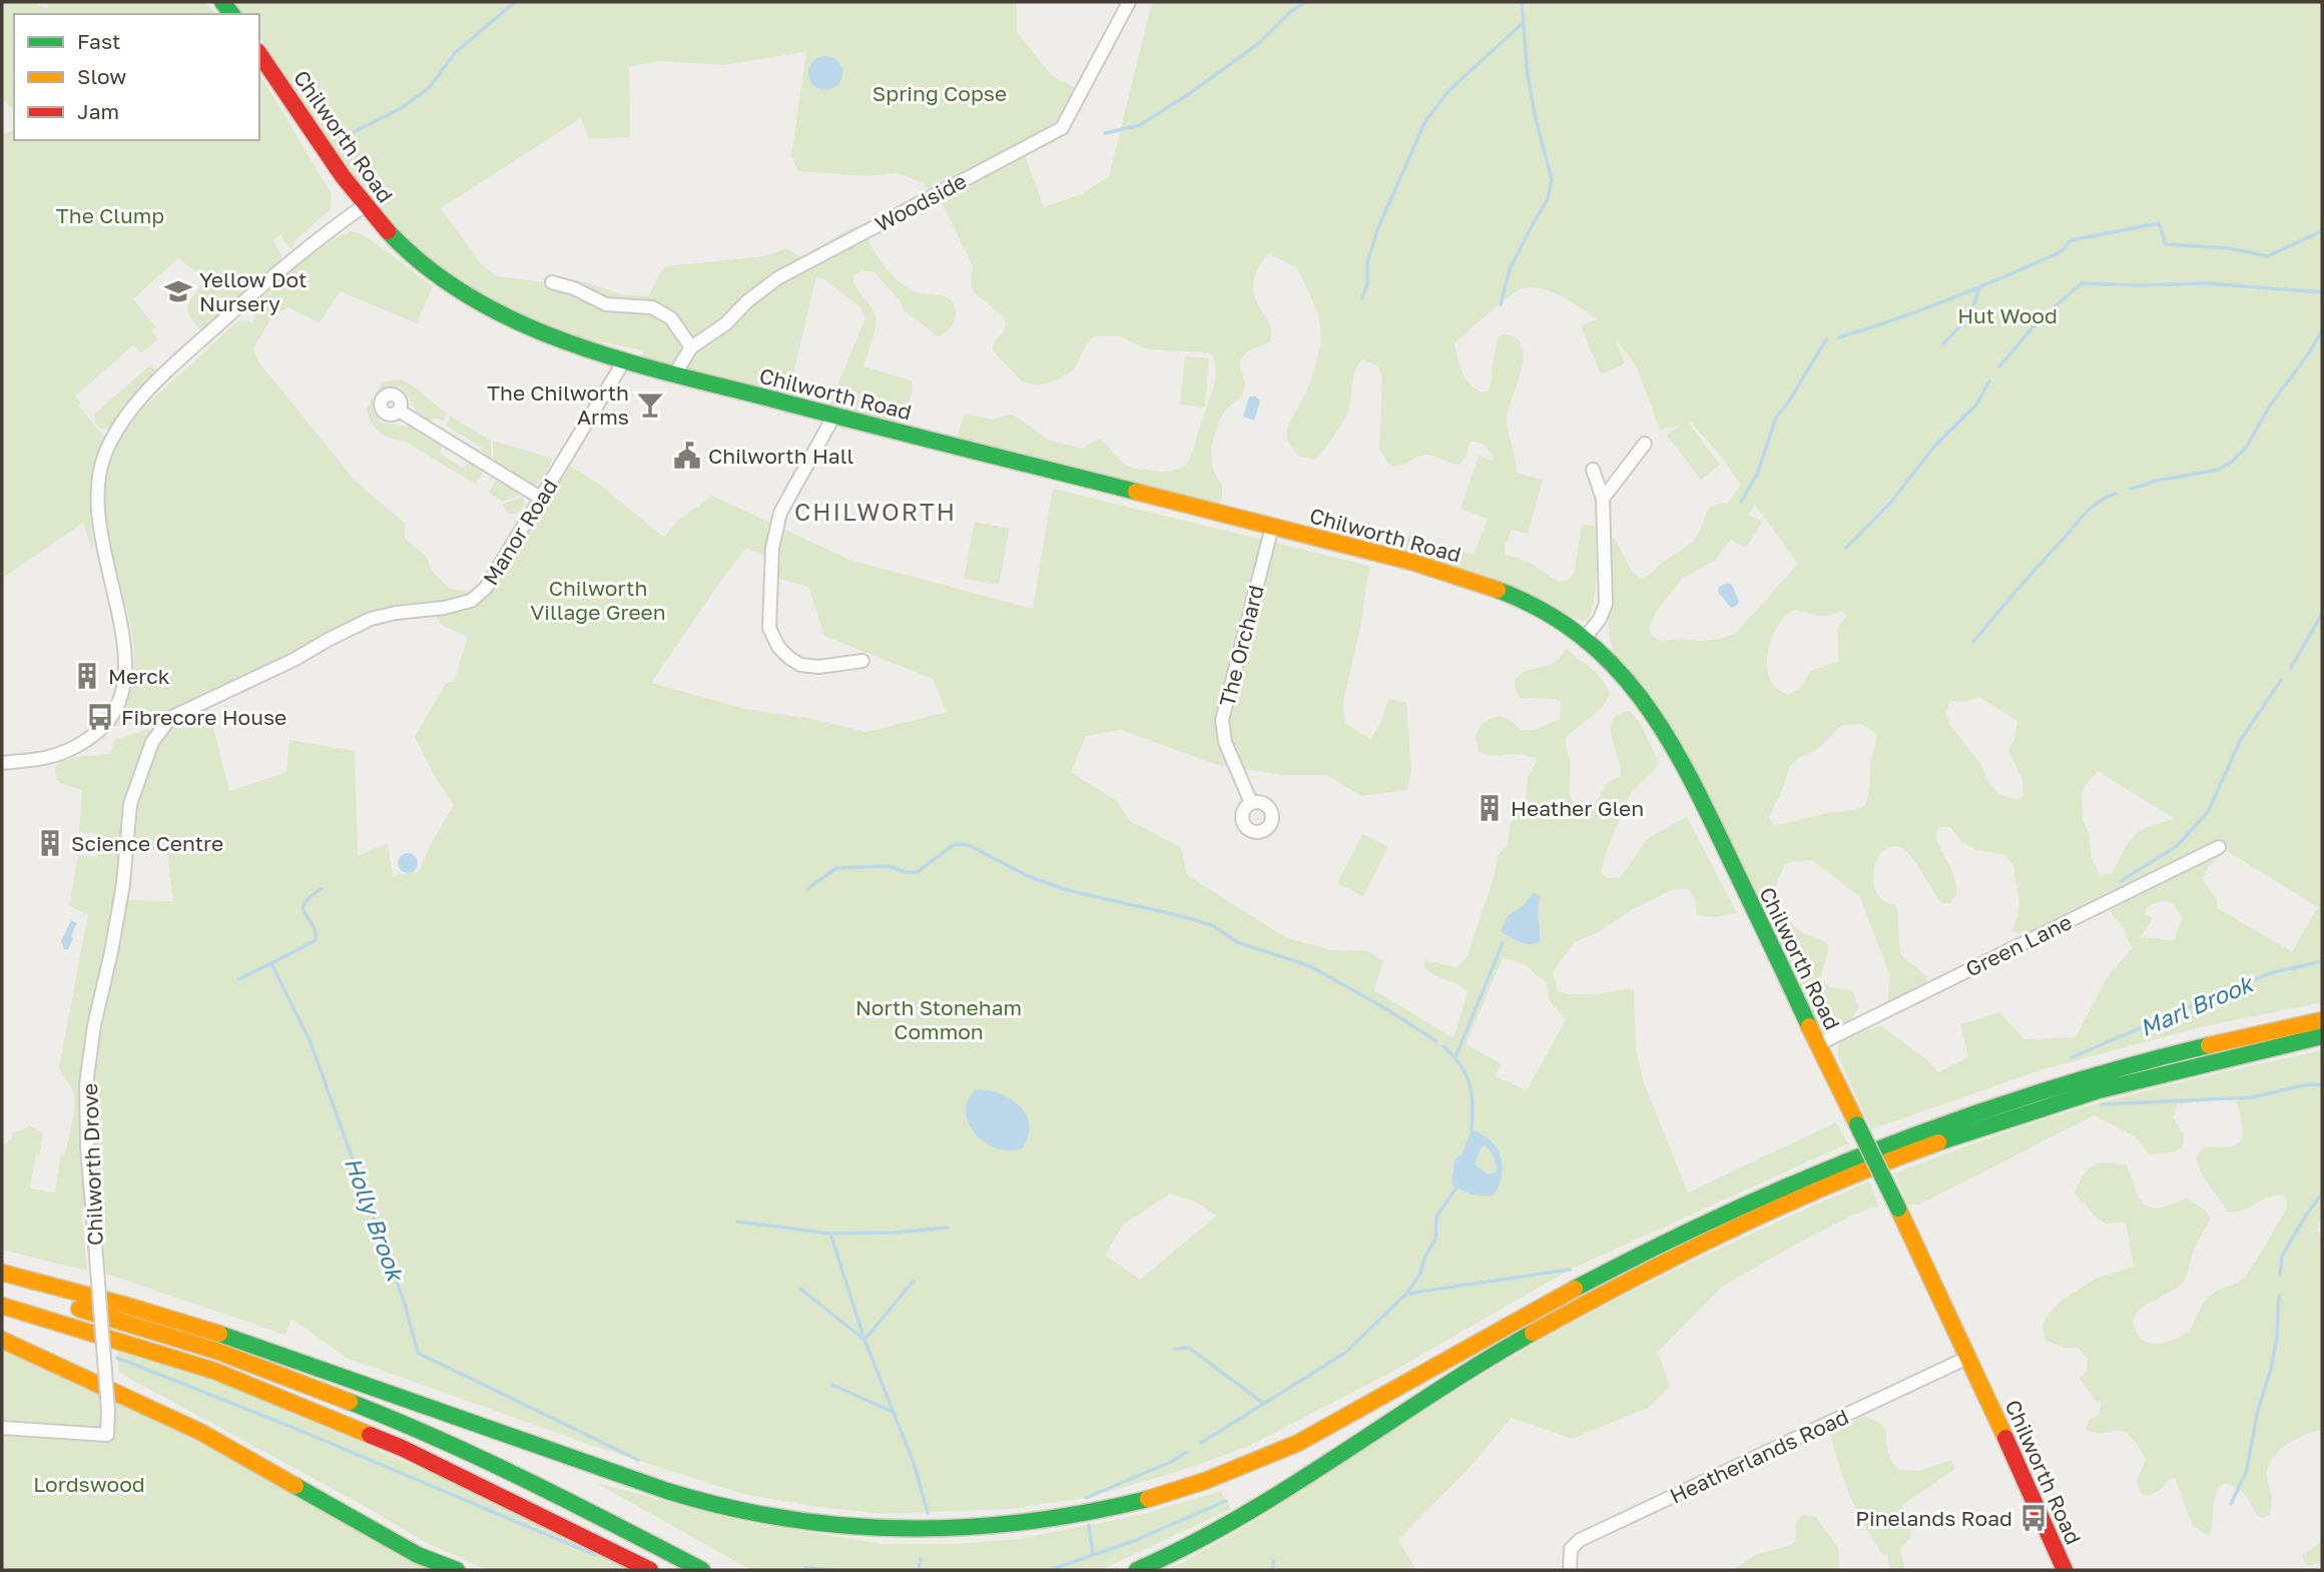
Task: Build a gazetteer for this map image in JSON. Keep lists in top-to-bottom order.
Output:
{
  "streets": {
    "main road": ["Chilworth Road"],
    "street": [
      "Woodside",
      "Manor Road",
      "The Orchard",
      "Green Lane",
      "Chilworth Drove",
      "Heatherlands Road"
    ]
  },
  "crossings": [
    ["Chilworth Road", "Woodside"],
    ["Chilworth Road", "Manor Road"],
    ["Chilworth Road", "The Orchard"],
    ["Chilworth Road", "Green Lane"],
    ["Chilworth Road", "Heatherlands Road"],
    ["Manor Road", "Chilworth Drove"]
  ],
  "districts": ["CHILWORTH"],
  "water": ["Marl Brook", "Holly Brook"],
  "parks": [
    "Spring Copse",
    "The Clump",
    "Hut Wood",
    "Chilworth Village Green",
    "North Stoneham Common",
    "Lordswood"
  ],
  "places": {
    "school or university": ["Yellow Dot Nursery"],
    "bar": ["The Chilworth Arms"],
    "public building": ["Chilworth Hall"],
    "building": ["Merck", "Heather Glen", "Science Centre"],
    "bus stop": ["Fibrecore House", "Pinelands Road"]
  },
  "legend": ["Fast", "Slow", "Jam"]
}
